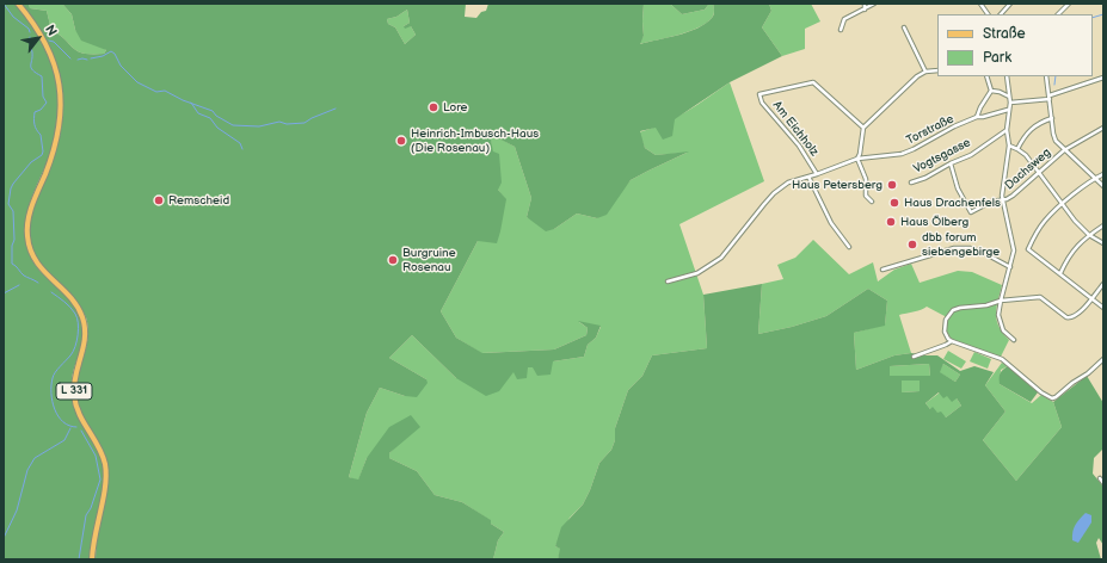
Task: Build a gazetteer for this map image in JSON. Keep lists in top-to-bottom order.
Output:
{
  "streets": {
    "main road": ["L 331"],
    "street": [
      "Am Eichholz",
      "Torstraße",
      "Vogtsgasse",
      "Dachsweg"
    ]
  },
  "crossings": [
    ["Am Eichholz", "Torstraße"],
    ["Vogtsgasse", "Dachsweg"]
  ],
  "places": [
    "Lore",
    "Heinrich-Imbusch-Haus (Die Rosenau)",
    "Haus Petersberg",
    "Remscheid",
    "Haus Drachenfels",
    "Haus Ölberg",
    "dbb forum siebengebirge",
    "Burgruine Rosenau"
  ],
  "legend": ["Straße", "Park"],
  "north": "top right"
}
